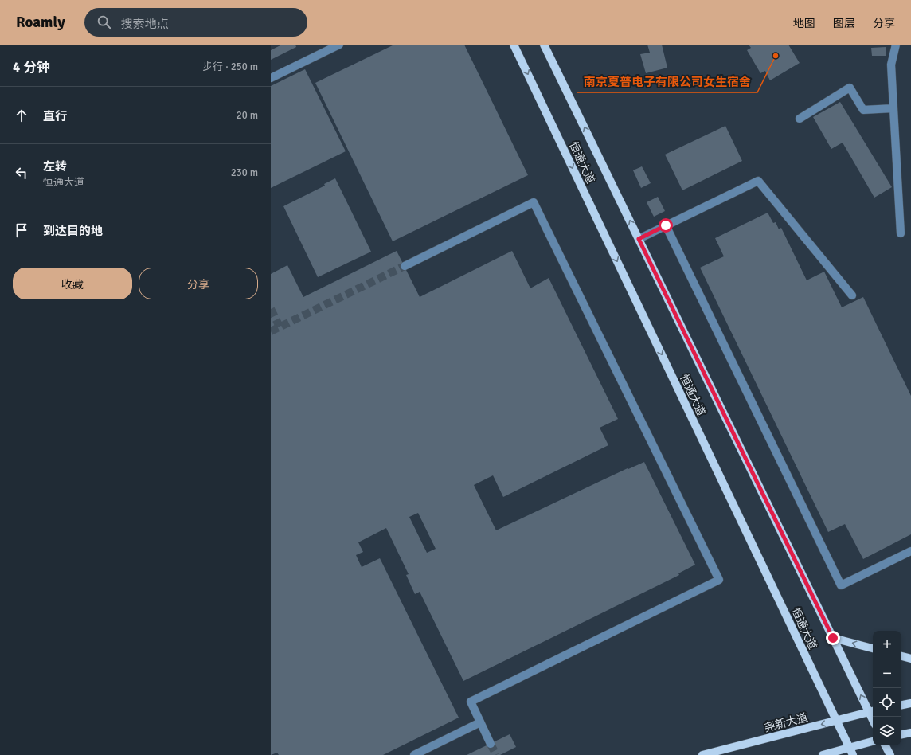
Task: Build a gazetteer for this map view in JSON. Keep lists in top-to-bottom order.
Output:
{
  "streets": {
    "main road": ["恒通大道", "尧新大道"]
  },
  "crossings": [
    ["恒通大道", "尧新大道"]
  ],
  "one_way": ["尧新大道"],
  "places": ["南京夏普电子有限公司女生宿舍"],
  "page": {
    "header": "Roamly",
    "search": "搜索地点",
    "nav": ["地图", "图层", "分享"],
    "heading": ["4 分钟", "步行 · 250 m"],
    "list": [
      ["直行", "20 m"],
      ["左转", "恒通大道", "230 m"],
      "到达目的地"
    ],
    "buttons": ["收藏", "分享"],
    "map_buttons": ["+", "−"]
  }
}
